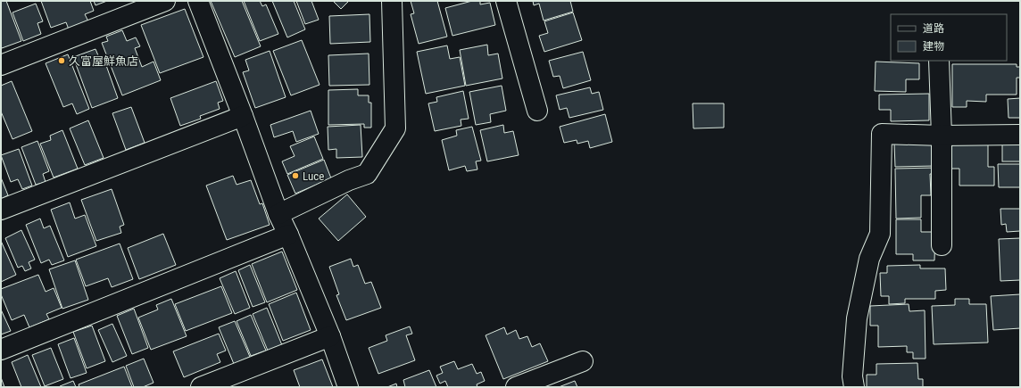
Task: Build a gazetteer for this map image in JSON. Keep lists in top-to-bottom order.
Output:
{
  "places": ["久富屋鮮魚店", "Luce"],
  "legend": ["道路", "建物"]
}
